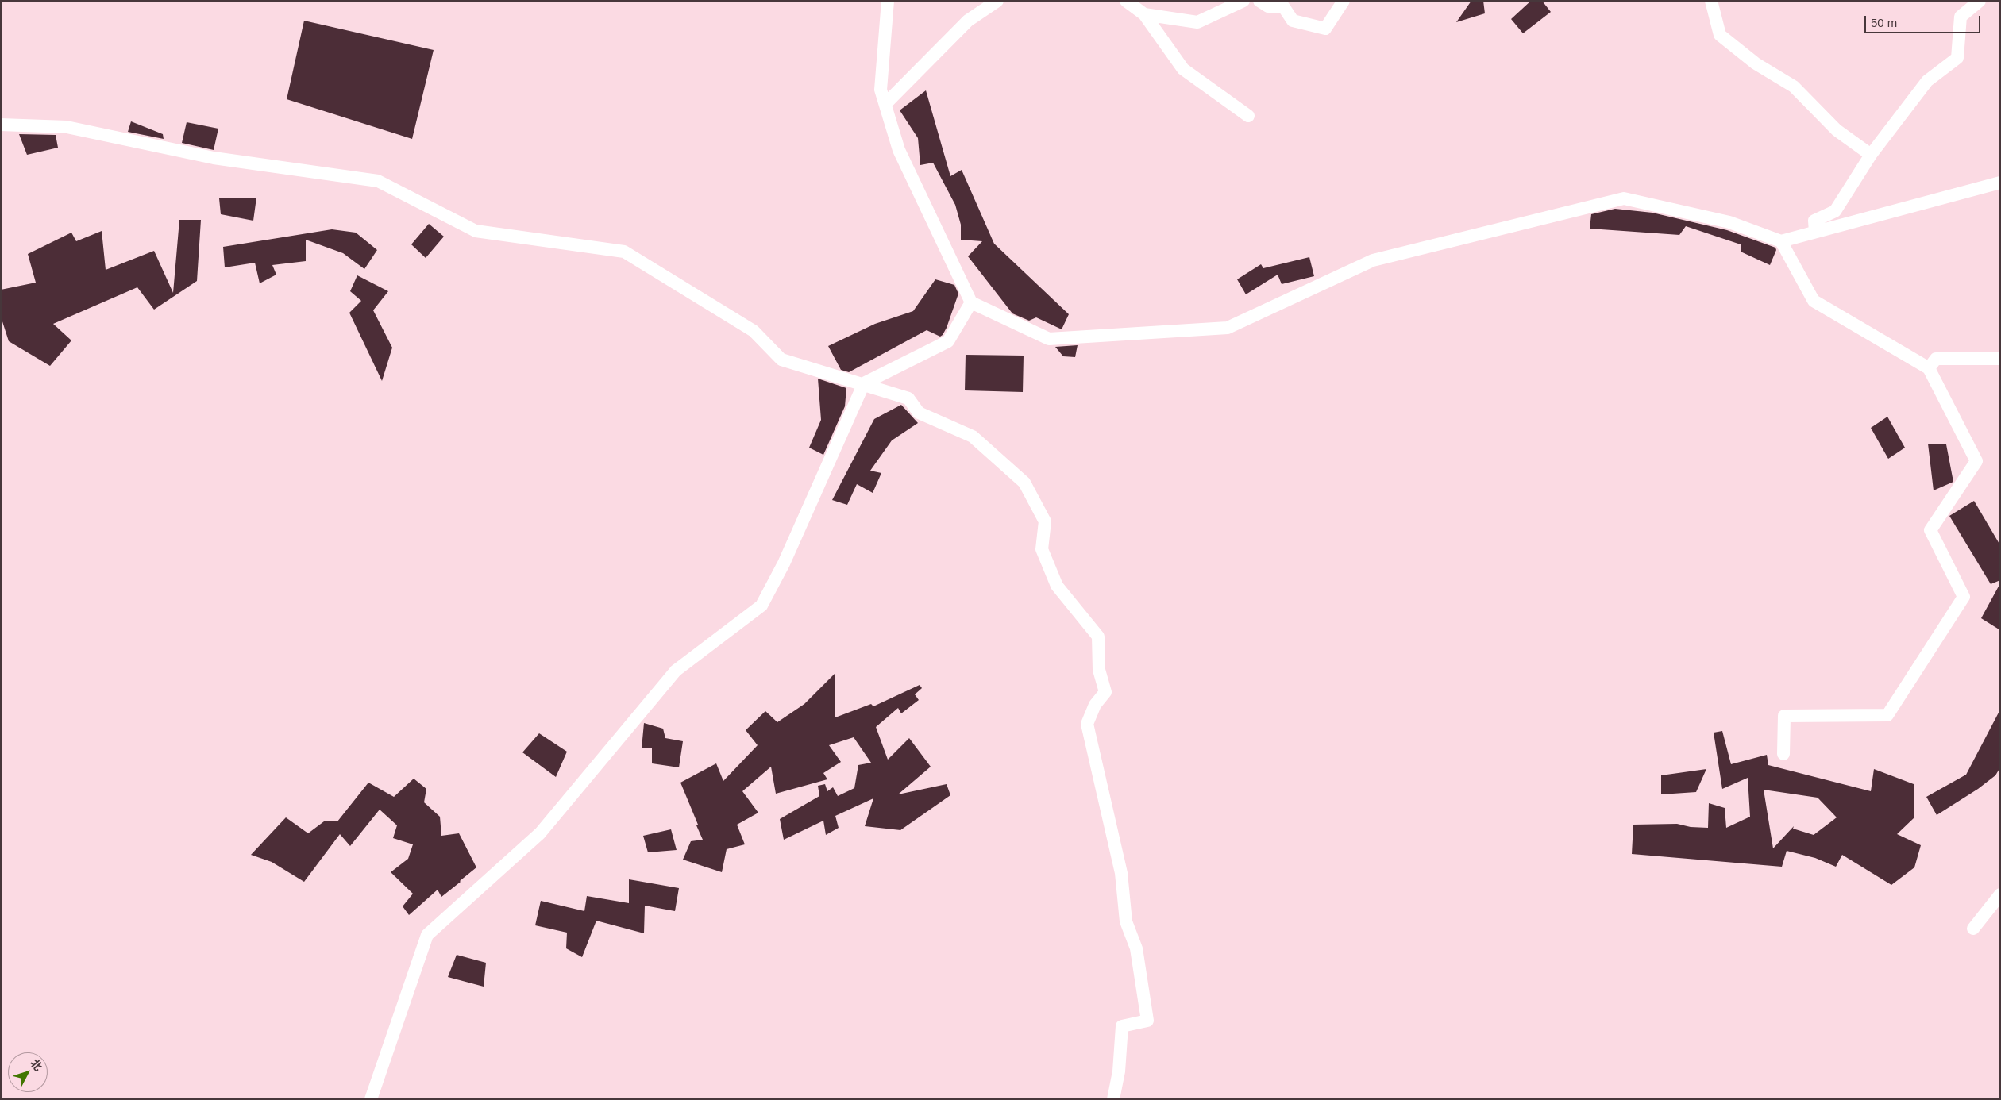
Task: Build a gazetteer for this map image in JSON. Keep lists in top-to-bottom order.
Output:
{
  "scale_bar": "50 m",
  "north": "top right"
}
